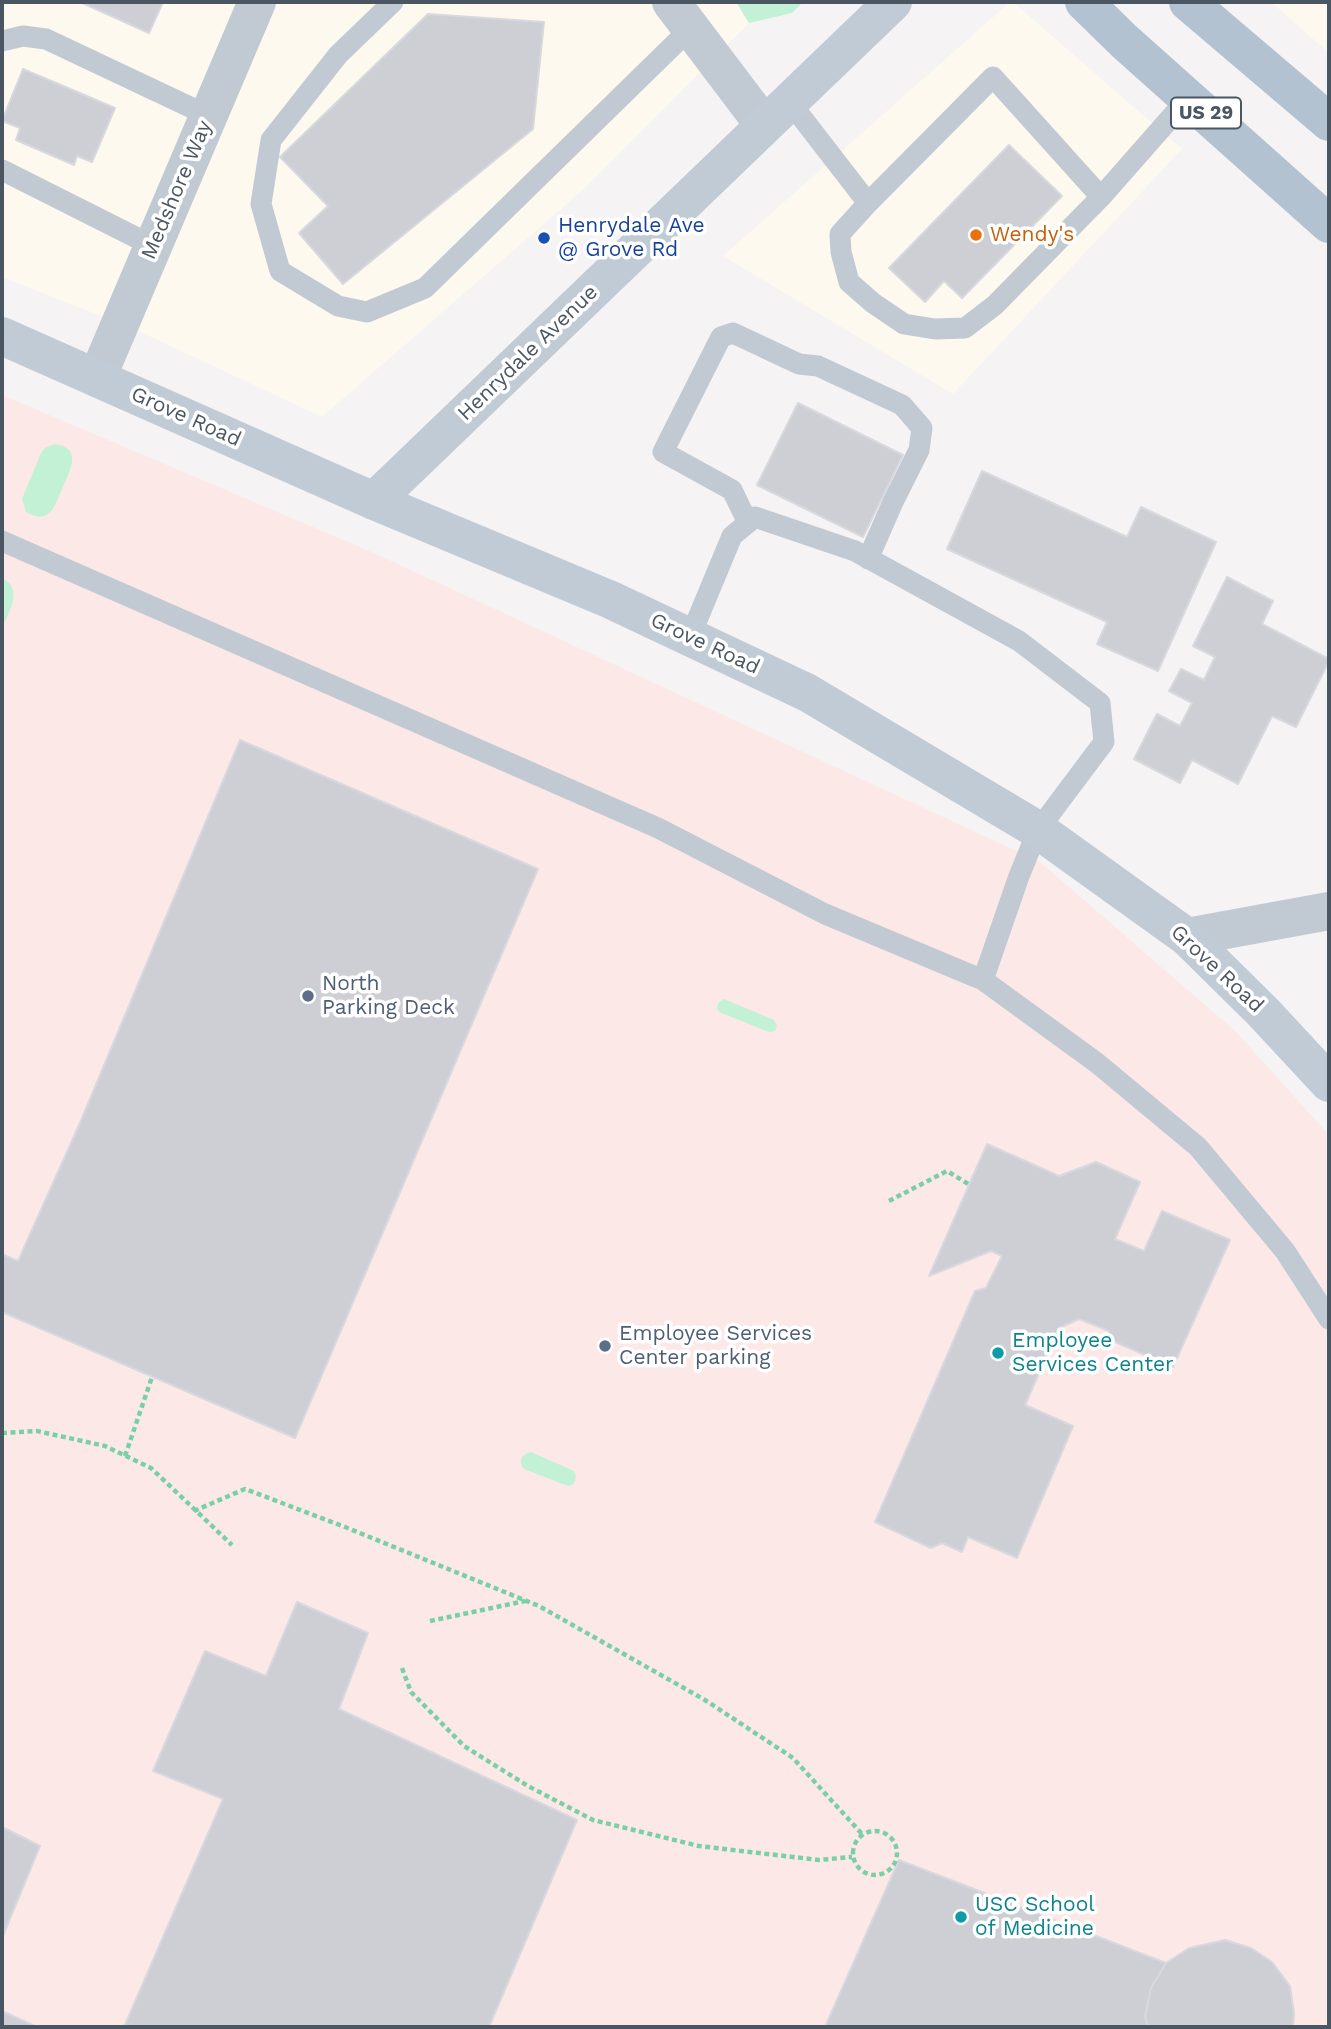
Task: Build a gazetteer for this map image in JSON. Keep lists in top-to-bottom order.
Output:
{
  "streets": {
    "main road": ["US 29", "Henrydale Avenue", "Grove Road"],
    "street": ["Medshore Way"]
  },
  "crossings": [
    ["Medshore Way", "Grove Road"],
    ["Henrydale Avenue", "Grove Road"]
  ],
  "places": [
    "Wendy's",
    "Henrydale Ave @ Grove Rd",
    "North Parking Deck",
    "Employee Services Center parking",
    "Employee Services Center",
    "USC School of Medicine"
  ]
}
